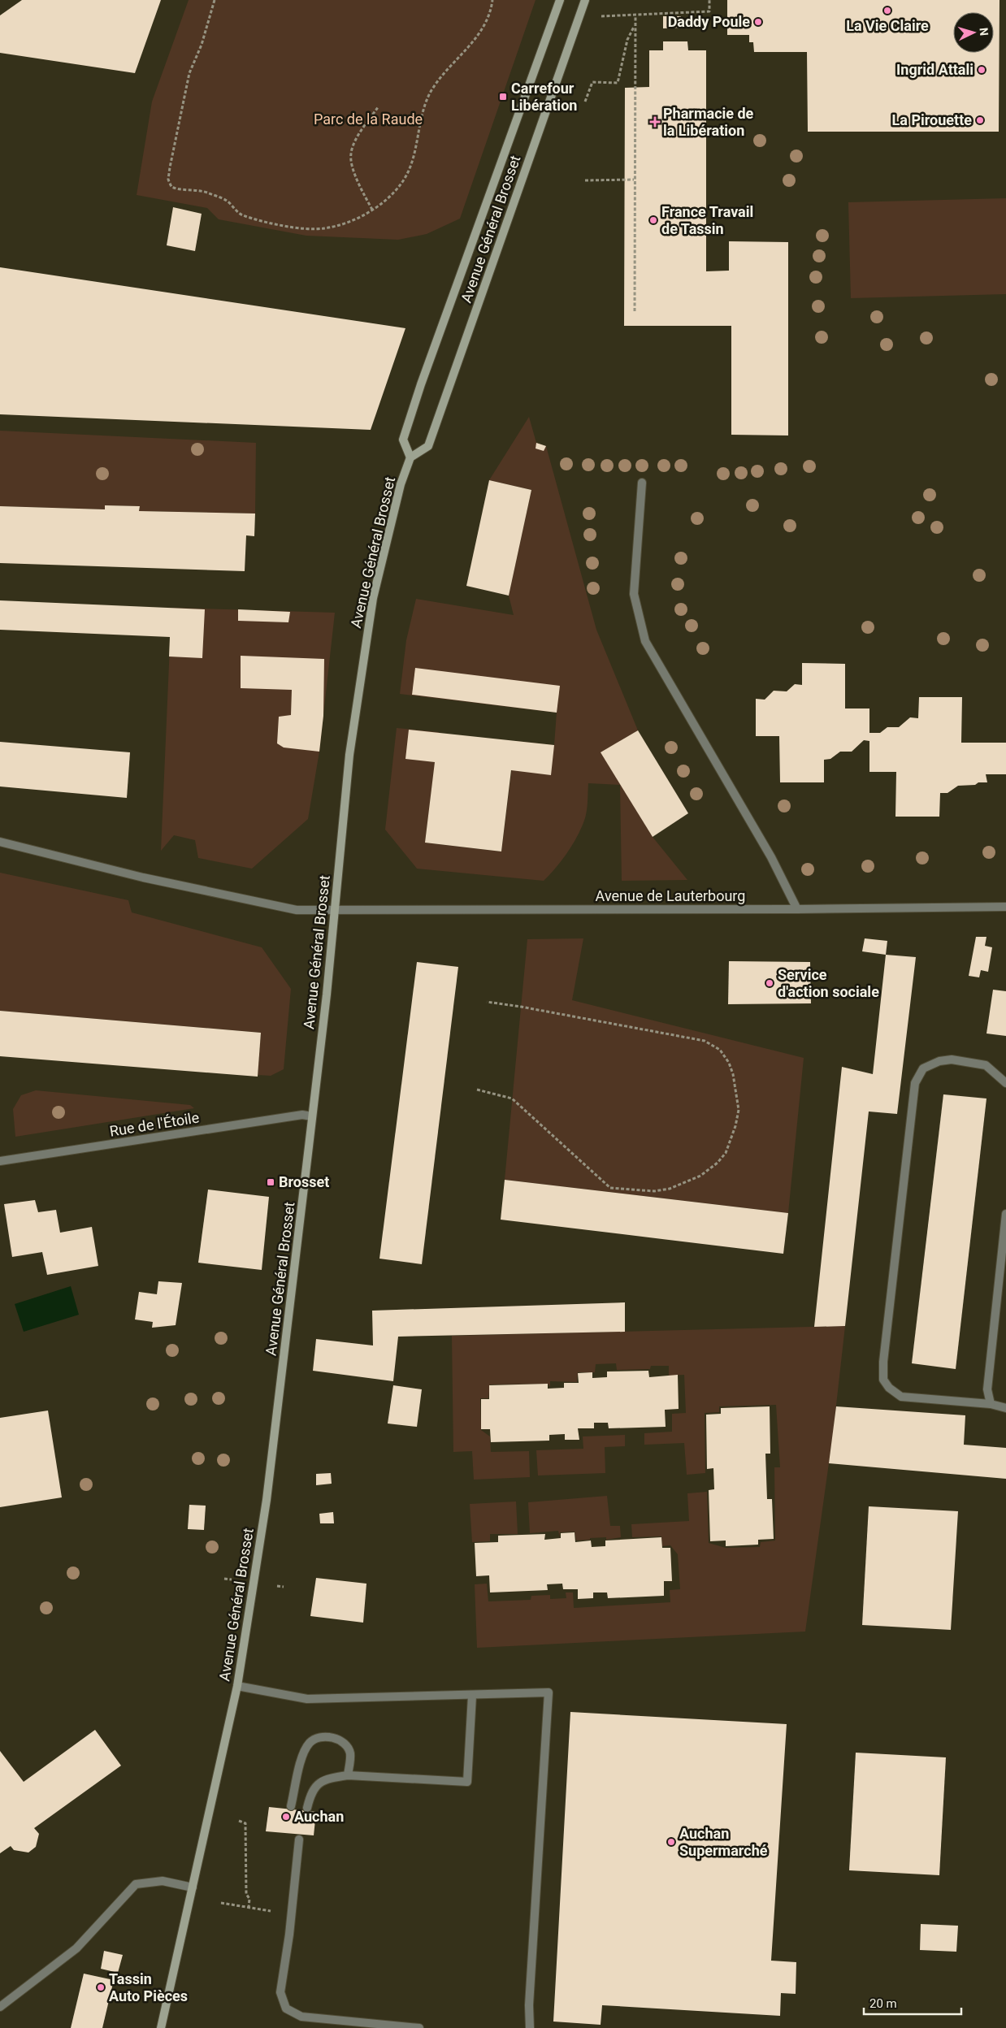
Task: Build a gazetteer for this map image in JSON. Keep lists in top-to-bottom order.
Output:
{
  "streets": {
    "main road": ["Avenue Général Brosset"],
    "street": ["Avenue de Lauterbourg", "Rue de l'Étoile"]
  },
  "crossings": [
    ["Avenue Général Brosset", "Avenue de Lauterbourg"],
    ["Avenue Général Brosset", "Rue de l'Étoile"]
  ],
  "parks": ["Parc de la Raude"],
  "places": {
    "other": [
      "La Vie Claire",
      "Daddy Poule",
      "Ingrid Attali",
      "La Pirouette",
      "France Travail de Tassin",
      "Service d'action sociale",
      "Auchan",
      "Auchan Supermarché",
      "Tassin Auto Pièces"
    ],
    "transit": ["Carrefour Libération", "Brosset"],
    "health": ["Pharmacie de la Libération"]
  },
  "scale_bar": "20 m",
  "north": "right"
}
